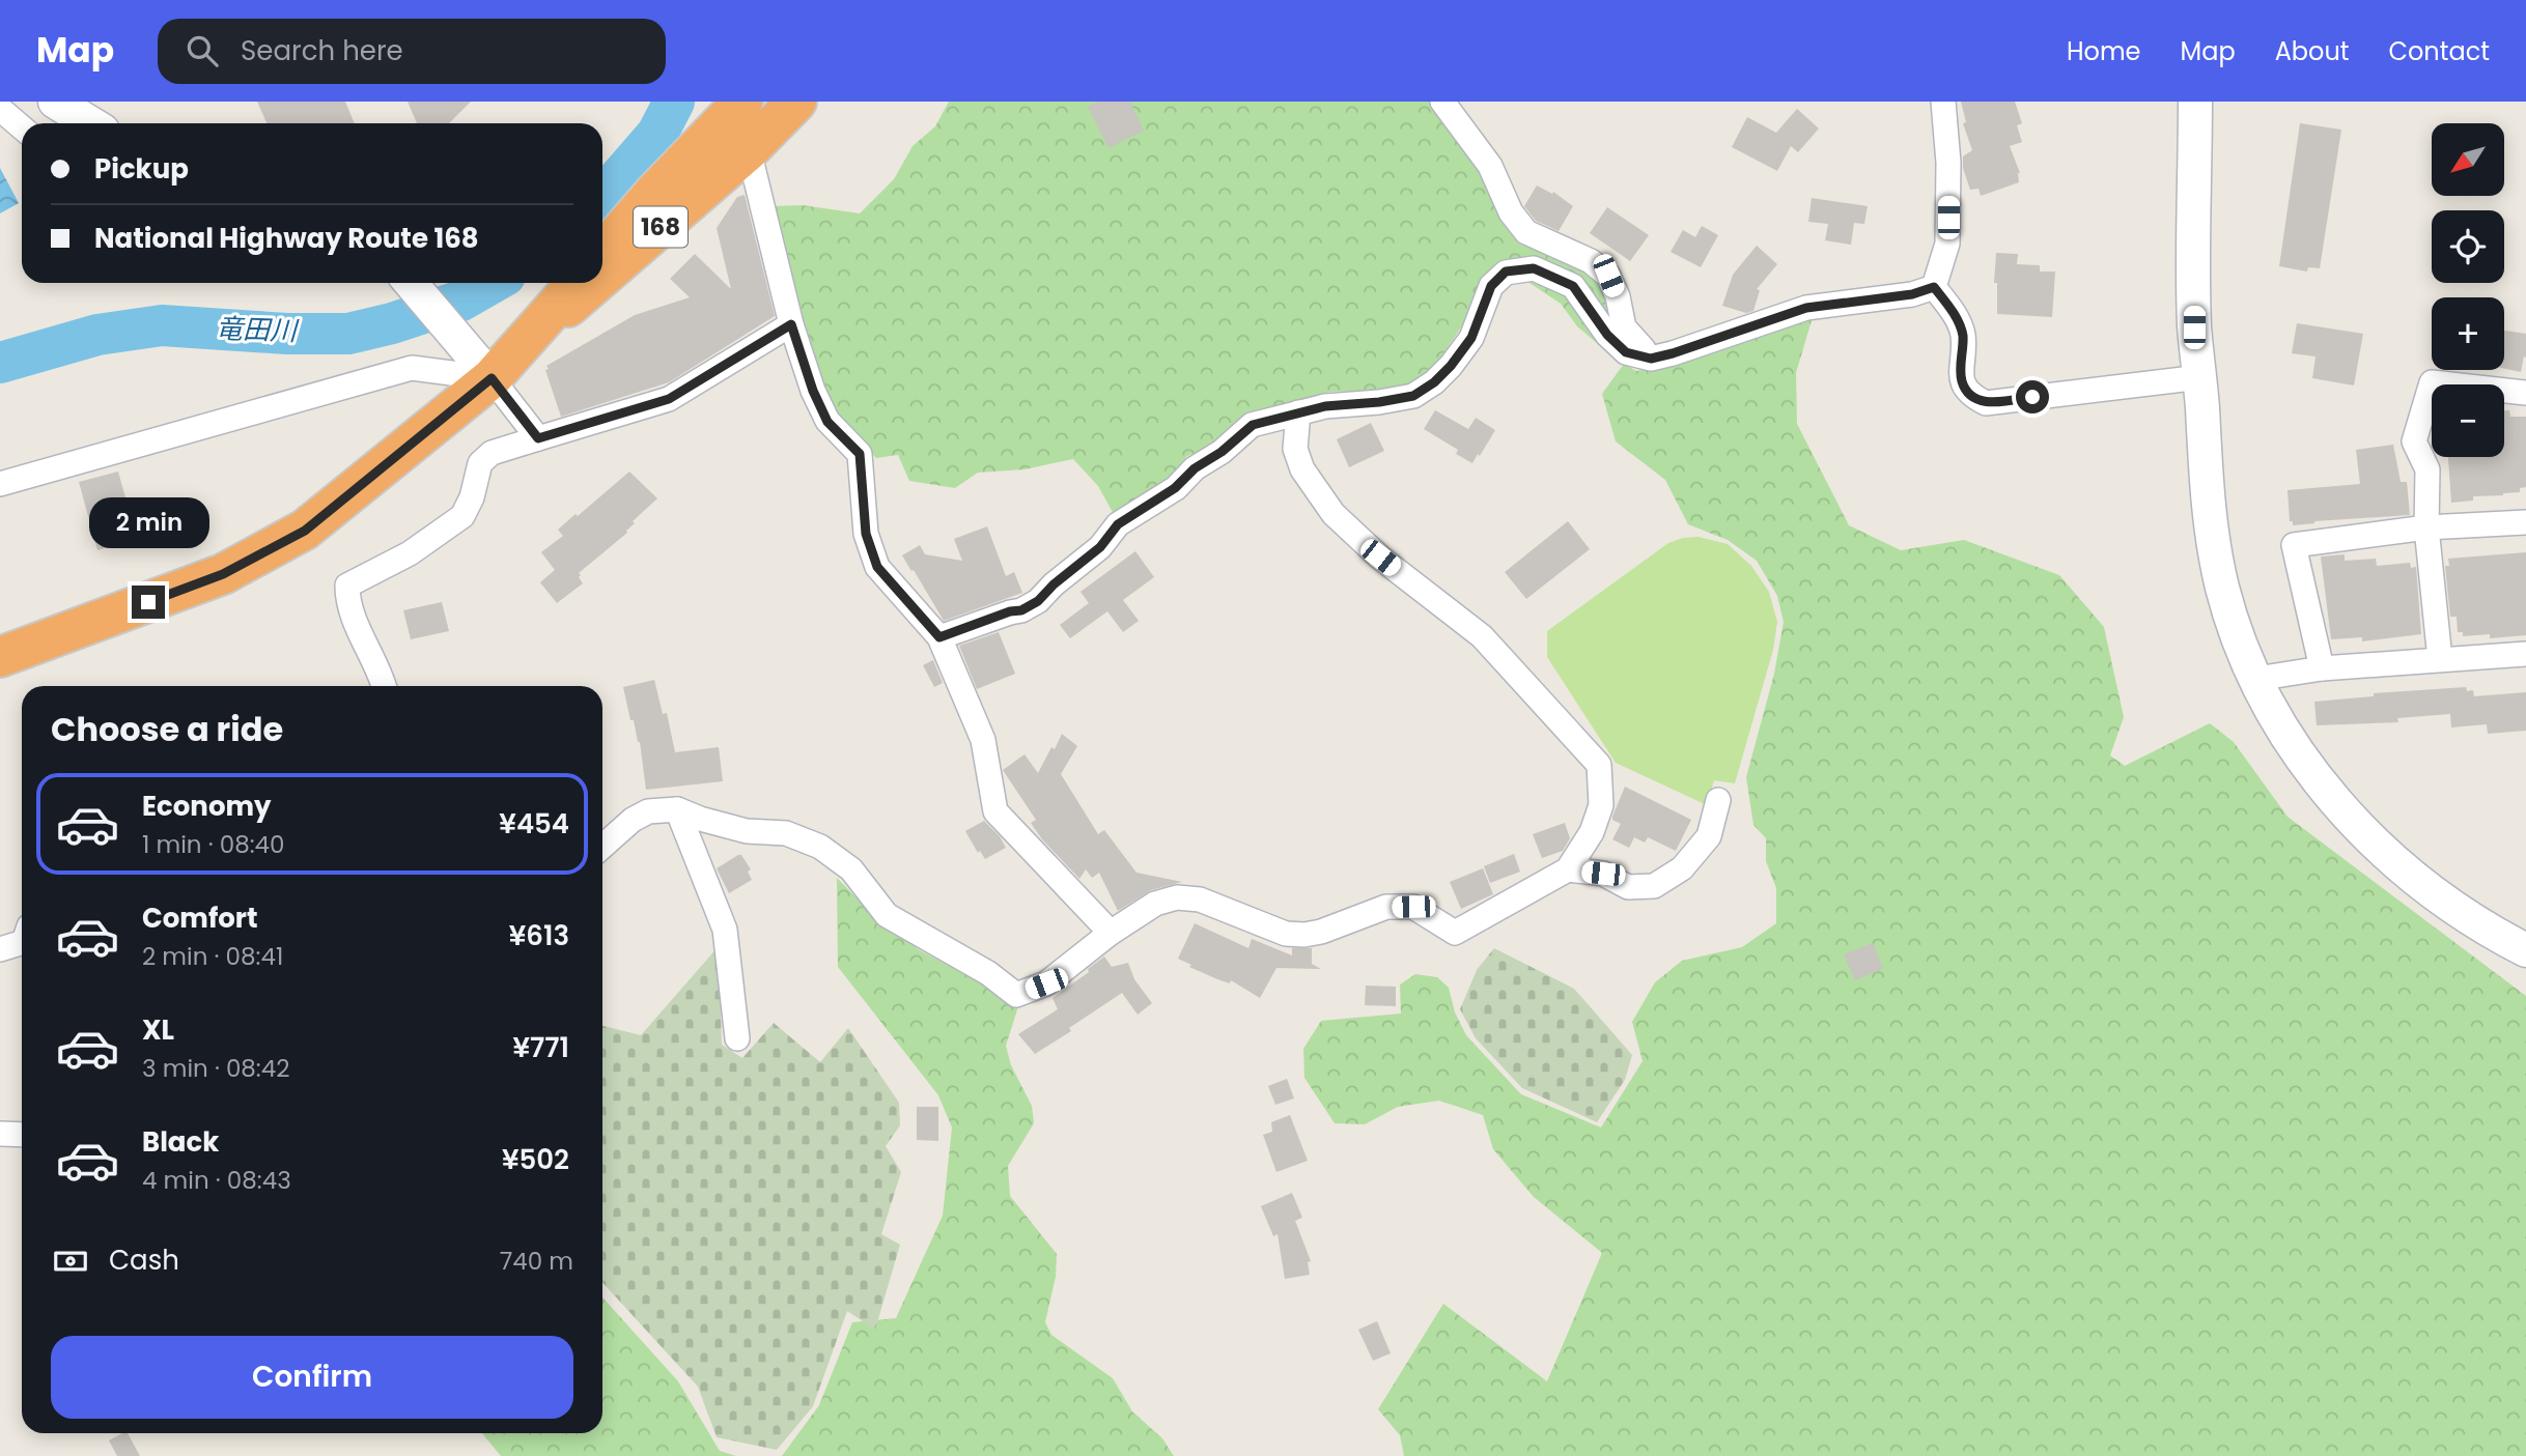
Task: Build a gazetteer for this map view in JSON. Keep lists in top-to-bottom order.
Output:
{
  "streets": {
    "highway": ["168"]
  },
  "water": ["竜田川"],
  "north": "bottom left",
  "page": {
    "header": "Map",
    "search": "Search here",
    "nav": [
      "Home",
      "Map",
      "About",
      "Contact"
    ],
    "map_buttons": ["+", "−"],
    "banner": ["Pickup", "National Highway Route 168"],
    "bubble": "2 min",
    "heading": "Choose a ride",
    "list": [
      {
        "name": "Economy",
        "note": "1 min · 08:40",
        "value": "¥454"
      },
      {
        "name": "Comfort",
        "note": "2 min · 08:41",
        "value": "¥613"
      },
      {
        "name": "XL",
        "note": "3 min · 08:42",
        "value": "¥771"
      },
      {
        "name": "Black",
        "note": "4 min · 08:43",
        "value": "¥502"
      }
    ],
    "pay": ["Cash", "740 m"],
    "buttons": "Confirm"
  }
}
